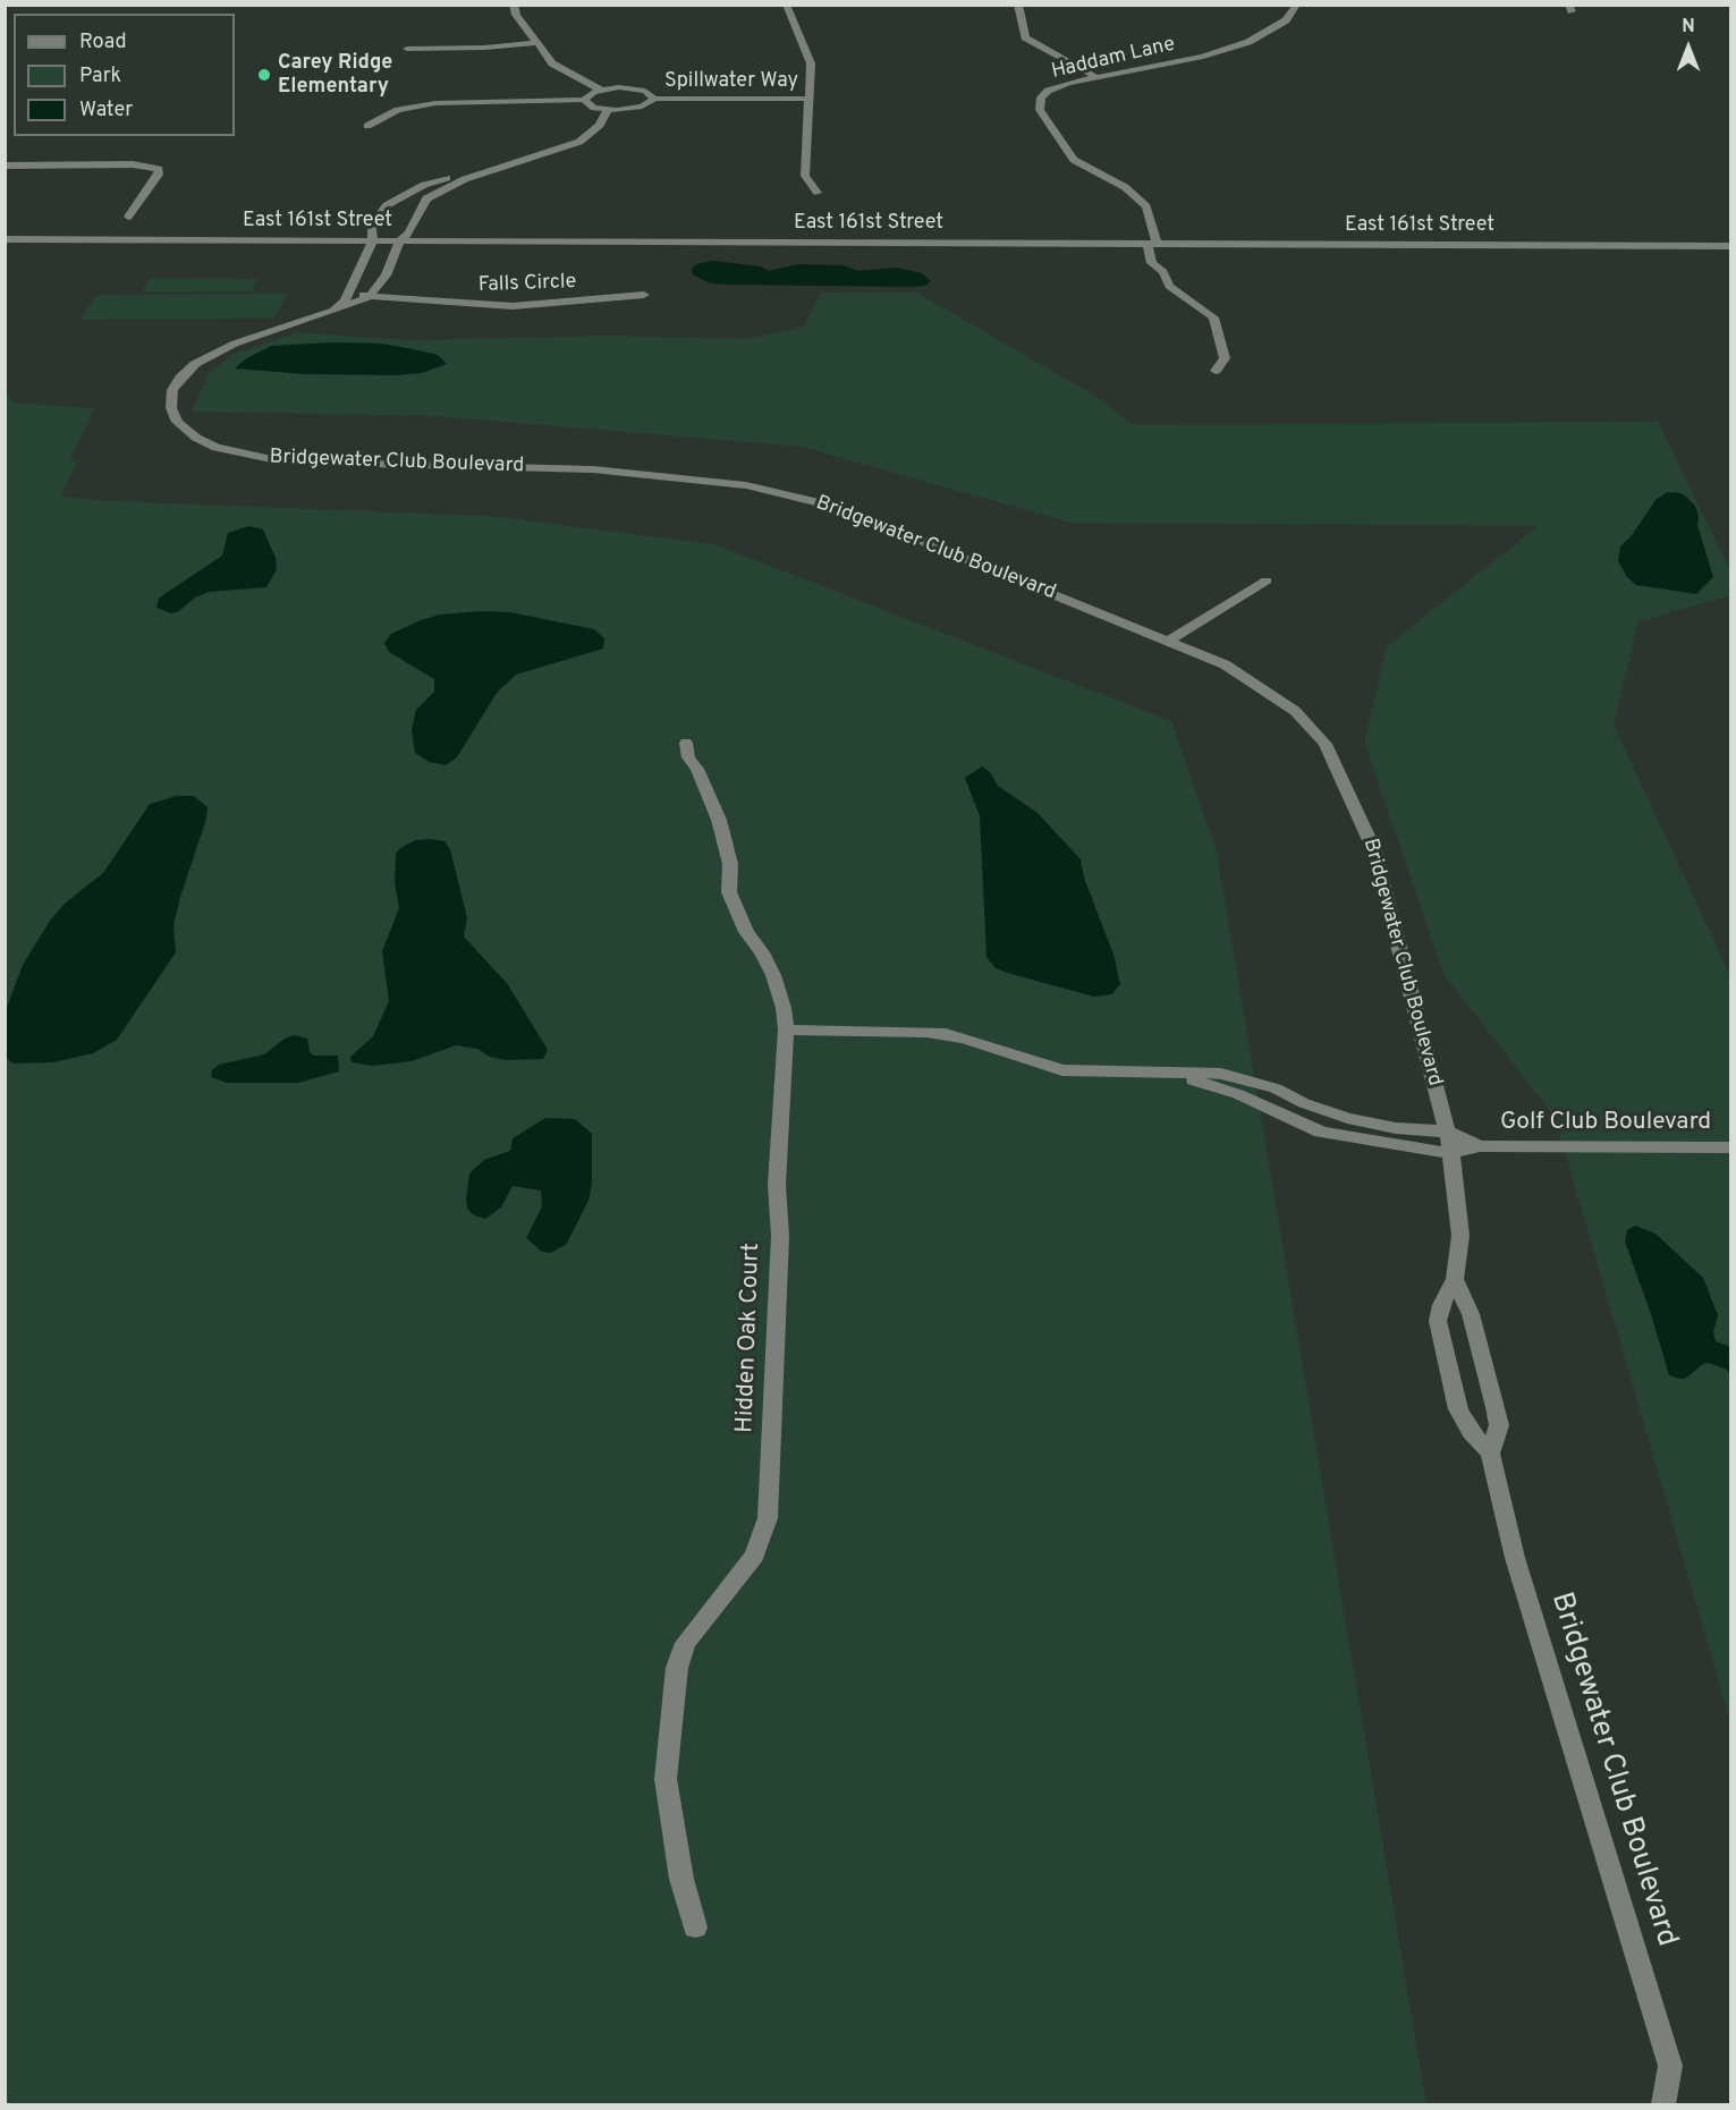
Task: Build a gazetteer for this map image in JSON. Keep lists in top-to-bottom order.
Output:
{
  "streets": {
    "street": [
      "Haddam Lane",
      "Spillwater Way",
      "East 161st Street",
      "Falls Circle",
      "Bridgewater Club Boulevard",
      "Golf Club Boulevard",
      "Hidden Oak Court"
    ]
  },
  "crossings": [
    ["Haddam Lane", "East 161st Street"],
    ["Falls Circle", "Bridgewater Club Boulevard"],
    ["Bridgewater Club Boulevard", "Golf Club Boulevard"],
    ["Golf Club Boulevard", "Hidden Oak Court"]
  ],
  "places": ["Carey Ridge Elementary"],
  "legend": ["Road", "Park", "Water"],
  "north": "top"
}
